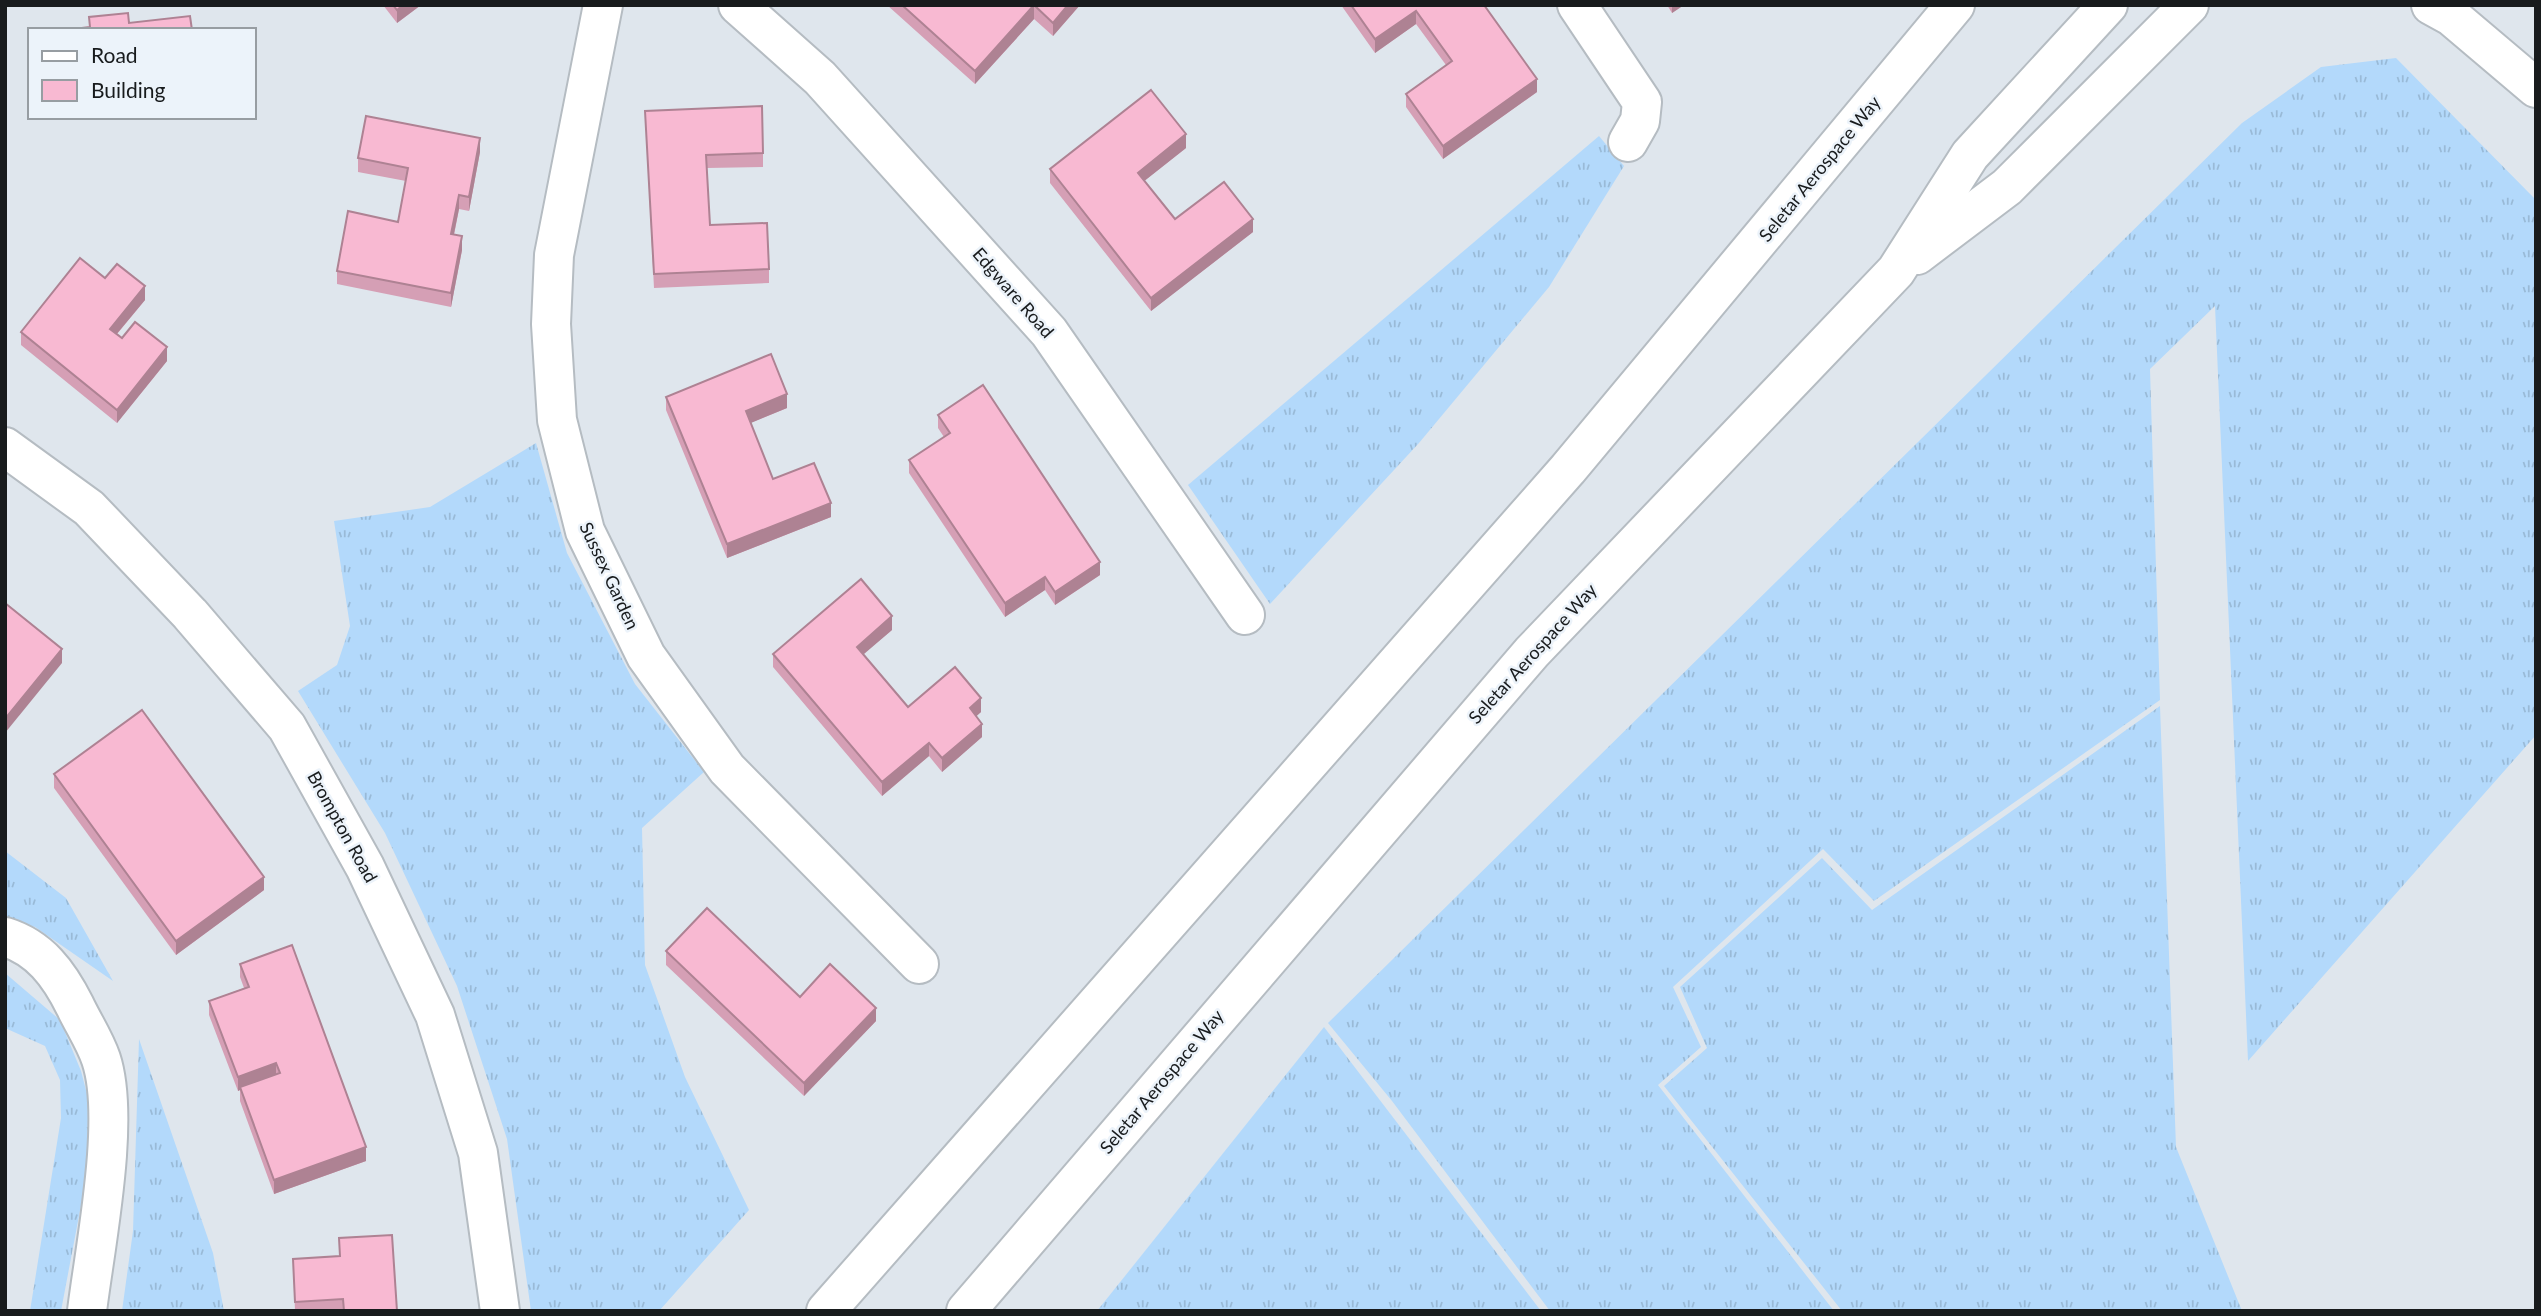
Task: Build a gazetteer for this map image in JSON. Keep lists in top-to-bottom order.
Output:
{
  "streets": {
    "main road": [
      "Seletar Aerospace Way",
      "Edgware Road",
      "Sussex Garden",
      "Brompton Road"
    ]
  },
  "legend": ["Road", "Building"]
}
